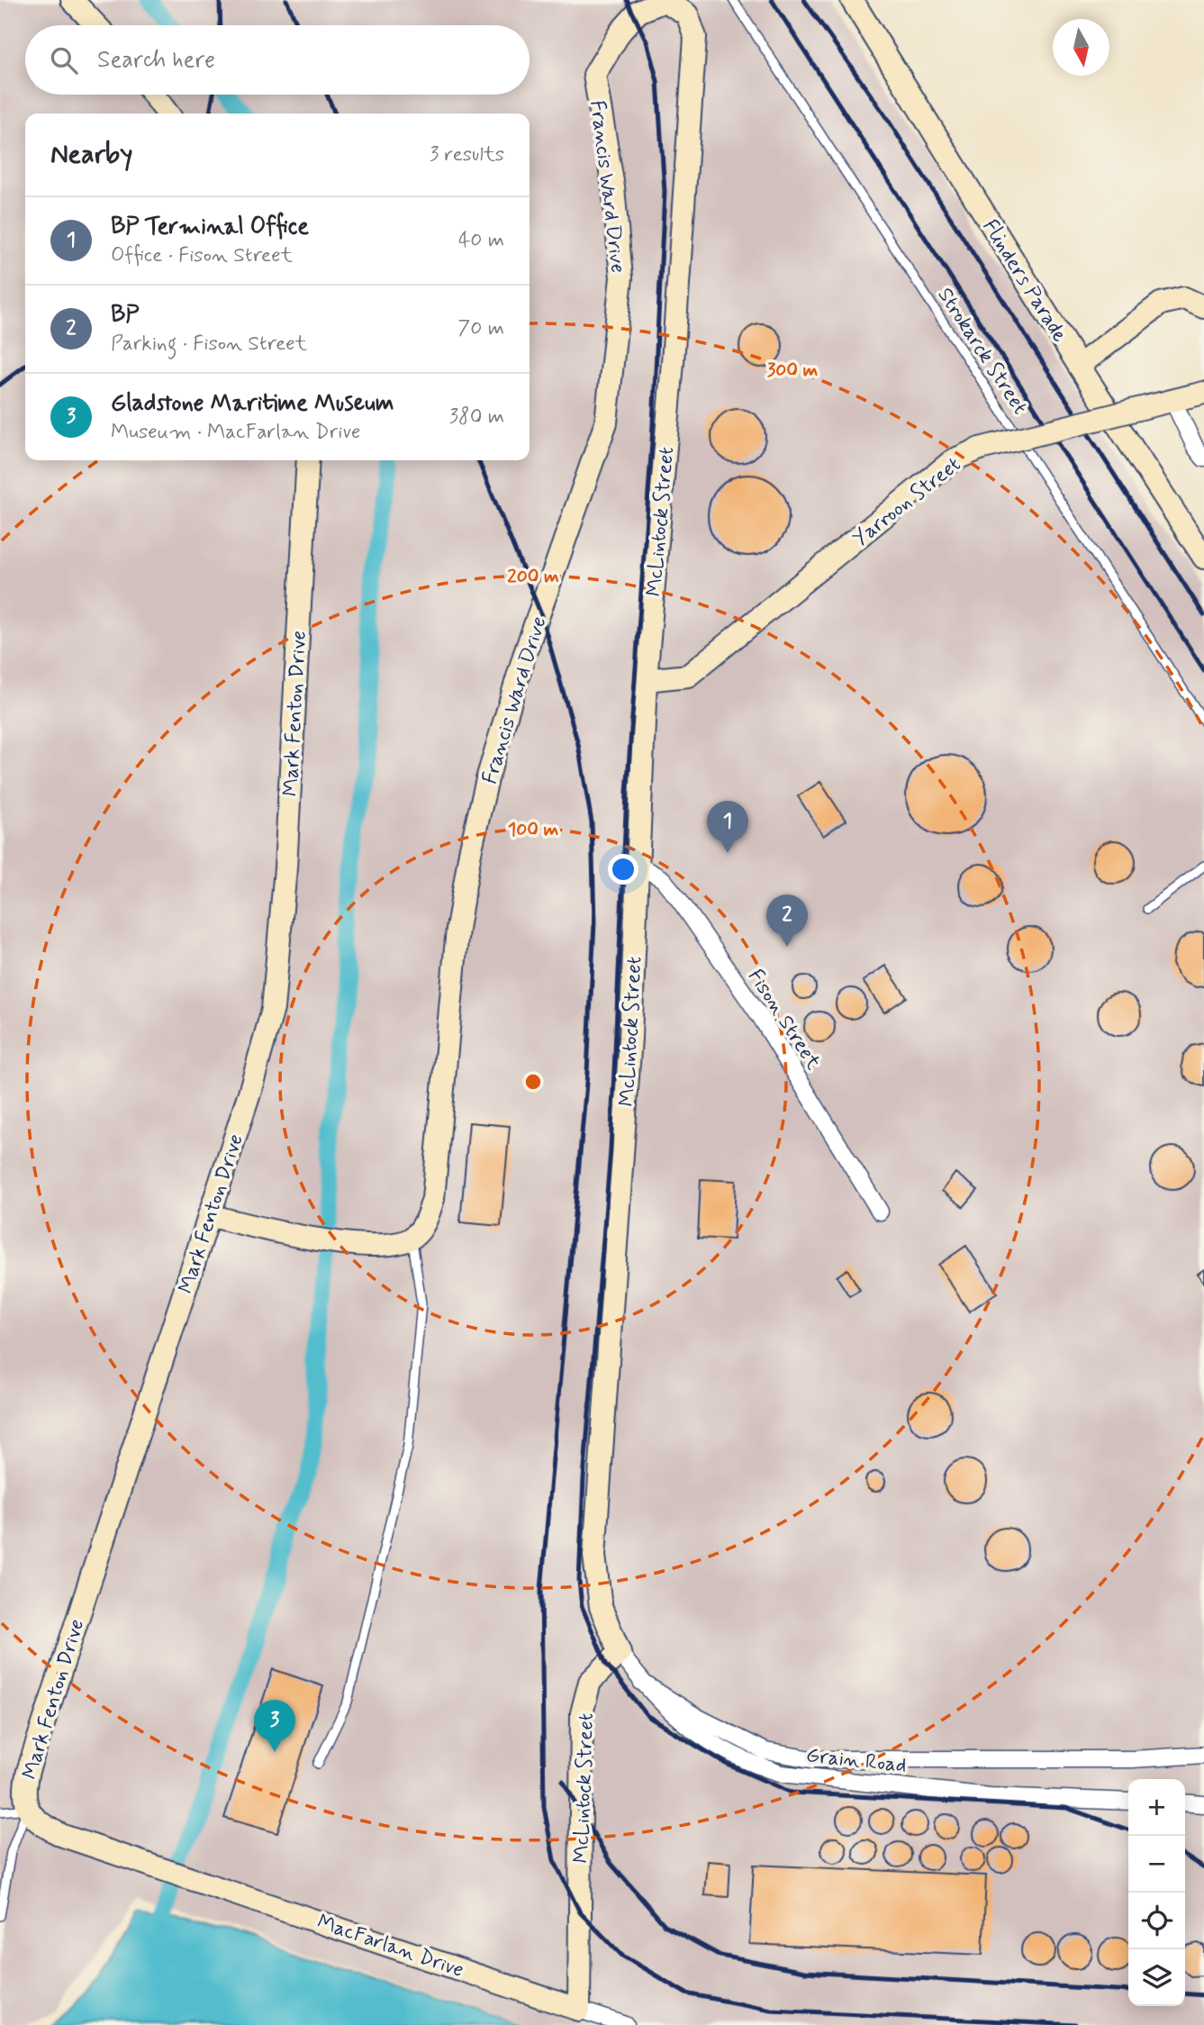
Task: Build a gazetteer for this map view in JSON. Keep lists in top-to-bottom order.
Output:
{
  "streets": {
    "street": [
      "Francis Ward Drive",
      "Flinders Parade",
      "Yarroon Street",
      "McLintock Street",
      "Mark Fenton Drive",
      "Fison Street",
      "Grain Road",
      "MacFarlan Drive"
    ],
    "lane": ["Strokarck Street"]
  },
  "crossings": [
    ["Francis Ward Drive", "McLintock Street"],
    ["Yarroon Street", "McLintock Street"],
    ["McLintock Street", "Fison Street"],
    ["McLintock Street", "Grain Road"],
    ["McLintock Street", "MacFarlan Drive"],
    ["Mark Fenton Drive", "MacFarlan Drive"]
  ],
  "north": "bottom",
  "page": {
    "search": "Search here",
    "heading": ["Nearby", "3 results"],
    "list": [
      {
        "mark": "1",
        "name": "BP Terminal Office",
        "note": "Office · Fison Street",
        "value": "40 m"
      },
      {
        "mark": "2",
        "name": "BP",
        "note": "Parking · Fison Street",
        "value": "70 m"
      },
      {
        "mark": "3",
        "name": "Gladstone Maritime Museum",
        "note": "Museum · MacFarlan Drive",
        "value": "380 m"
      }
    ],
    "pins": ["1", "2", "3"],
    "map_buttons": ["+", "−"]
  },
  "rings": ["300 m", "200 m", "100 m"]
}
